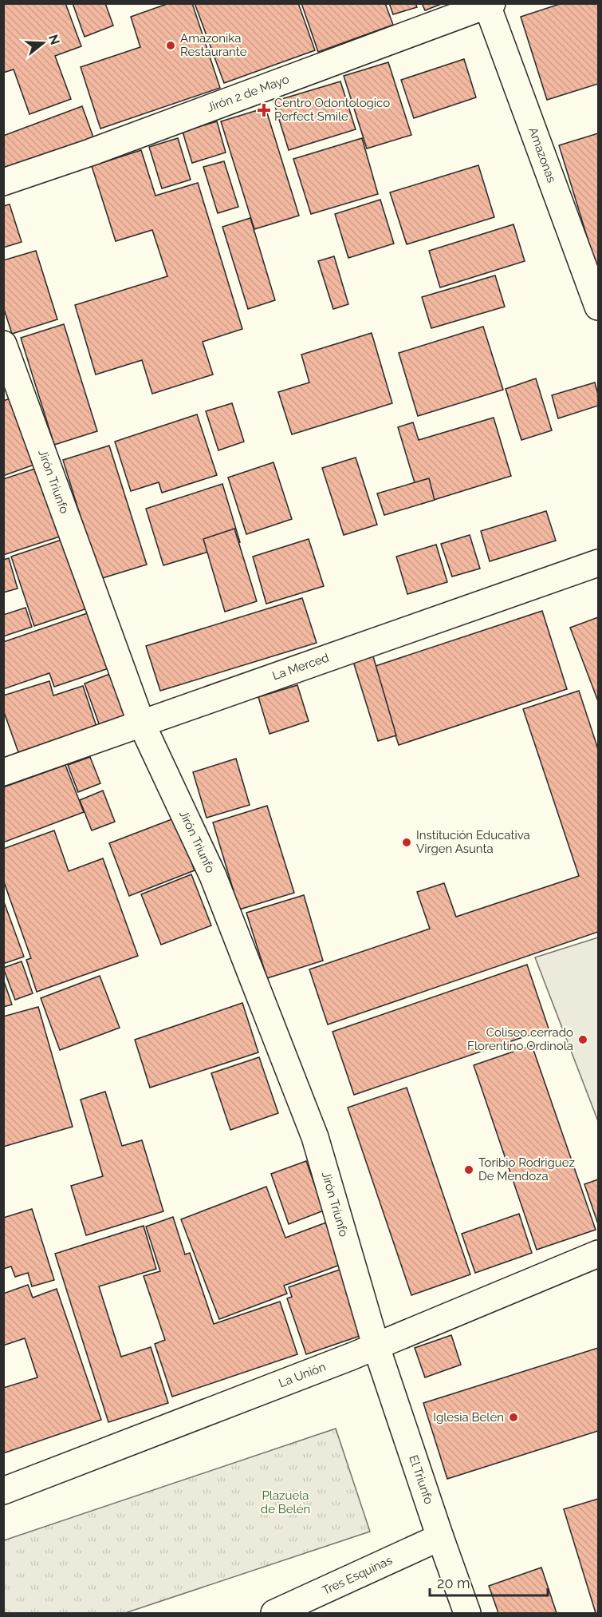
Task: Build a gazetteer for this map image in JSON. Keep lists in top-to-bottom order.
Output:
{
  "streets": {
    "main road": [
      "Jirón 2 de Mayo",
      "Amazonas",
      "Jirón Triunfo",
      "La Merced",
      "La Unión",
      "El Triunfo",
      "Tres Esquinas"
    ]
  },
  "crossings": [
    ["Jirón 2 de Mayo", "Amazonas"],
    ["Jirón Triunfo", "La Merced"],
    ["Jirón Triunfo", "La Unión"],
    ["Jirón Triunfo", "El Triunfo"],
    ["La Unión", "El Triunfo"],
    ["El Triunfo", "Tres Esquinas"]
  ],
  "parks": ["Plazuela de Belén"],
  "places": {
    "other": [
      "Amazonika Restaurante",
      "Institución Educativa Virgen Asunta",
      "Coliseo cerrado Florentino Ordinola",
      "Toribio Rodriguez De Mendoza",
      "Iglesia Belén"
    ],
    "health": ["Centro Odontologico Perfect Smile"]
  },
  "scale_bar": "20 m",
  "north": "right"
}
